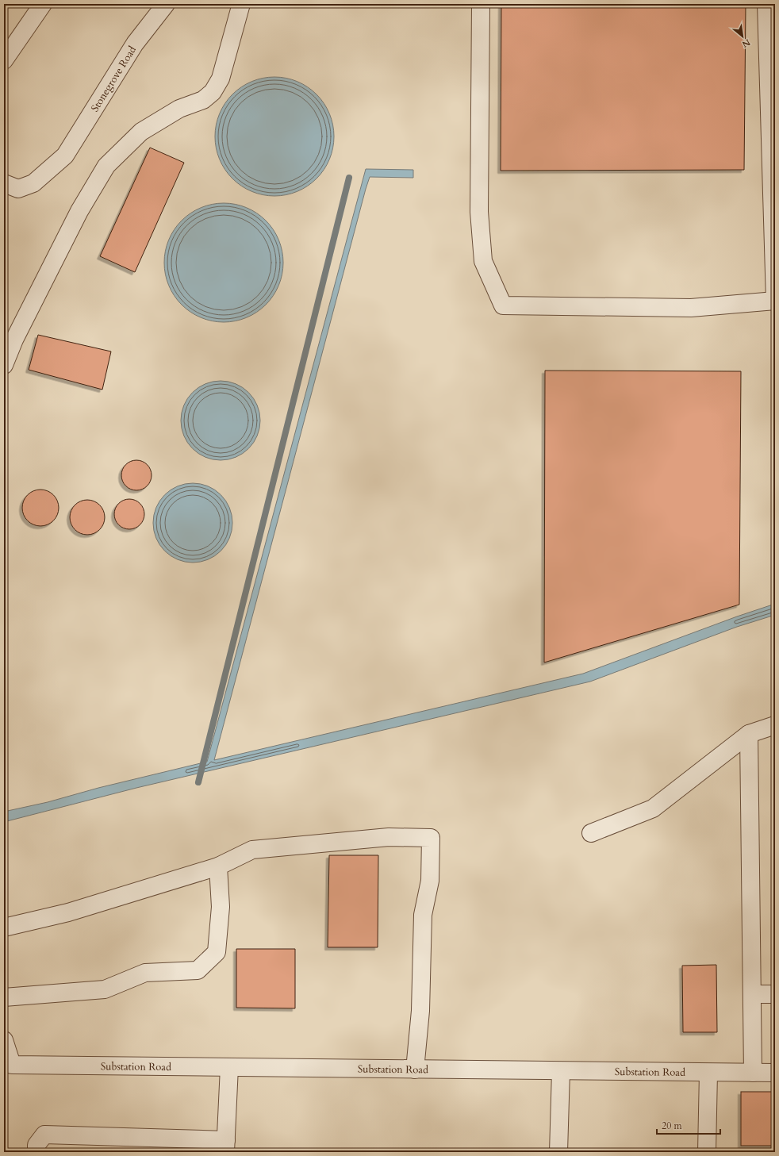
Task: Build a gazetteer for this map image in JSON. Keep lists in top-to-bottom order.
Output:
{
  "streets": {
    "street": ["Stonegrove Road", "Substation Road"]
  },
  "scale_bar": "20 m",
  "north": "bottom right"
}
